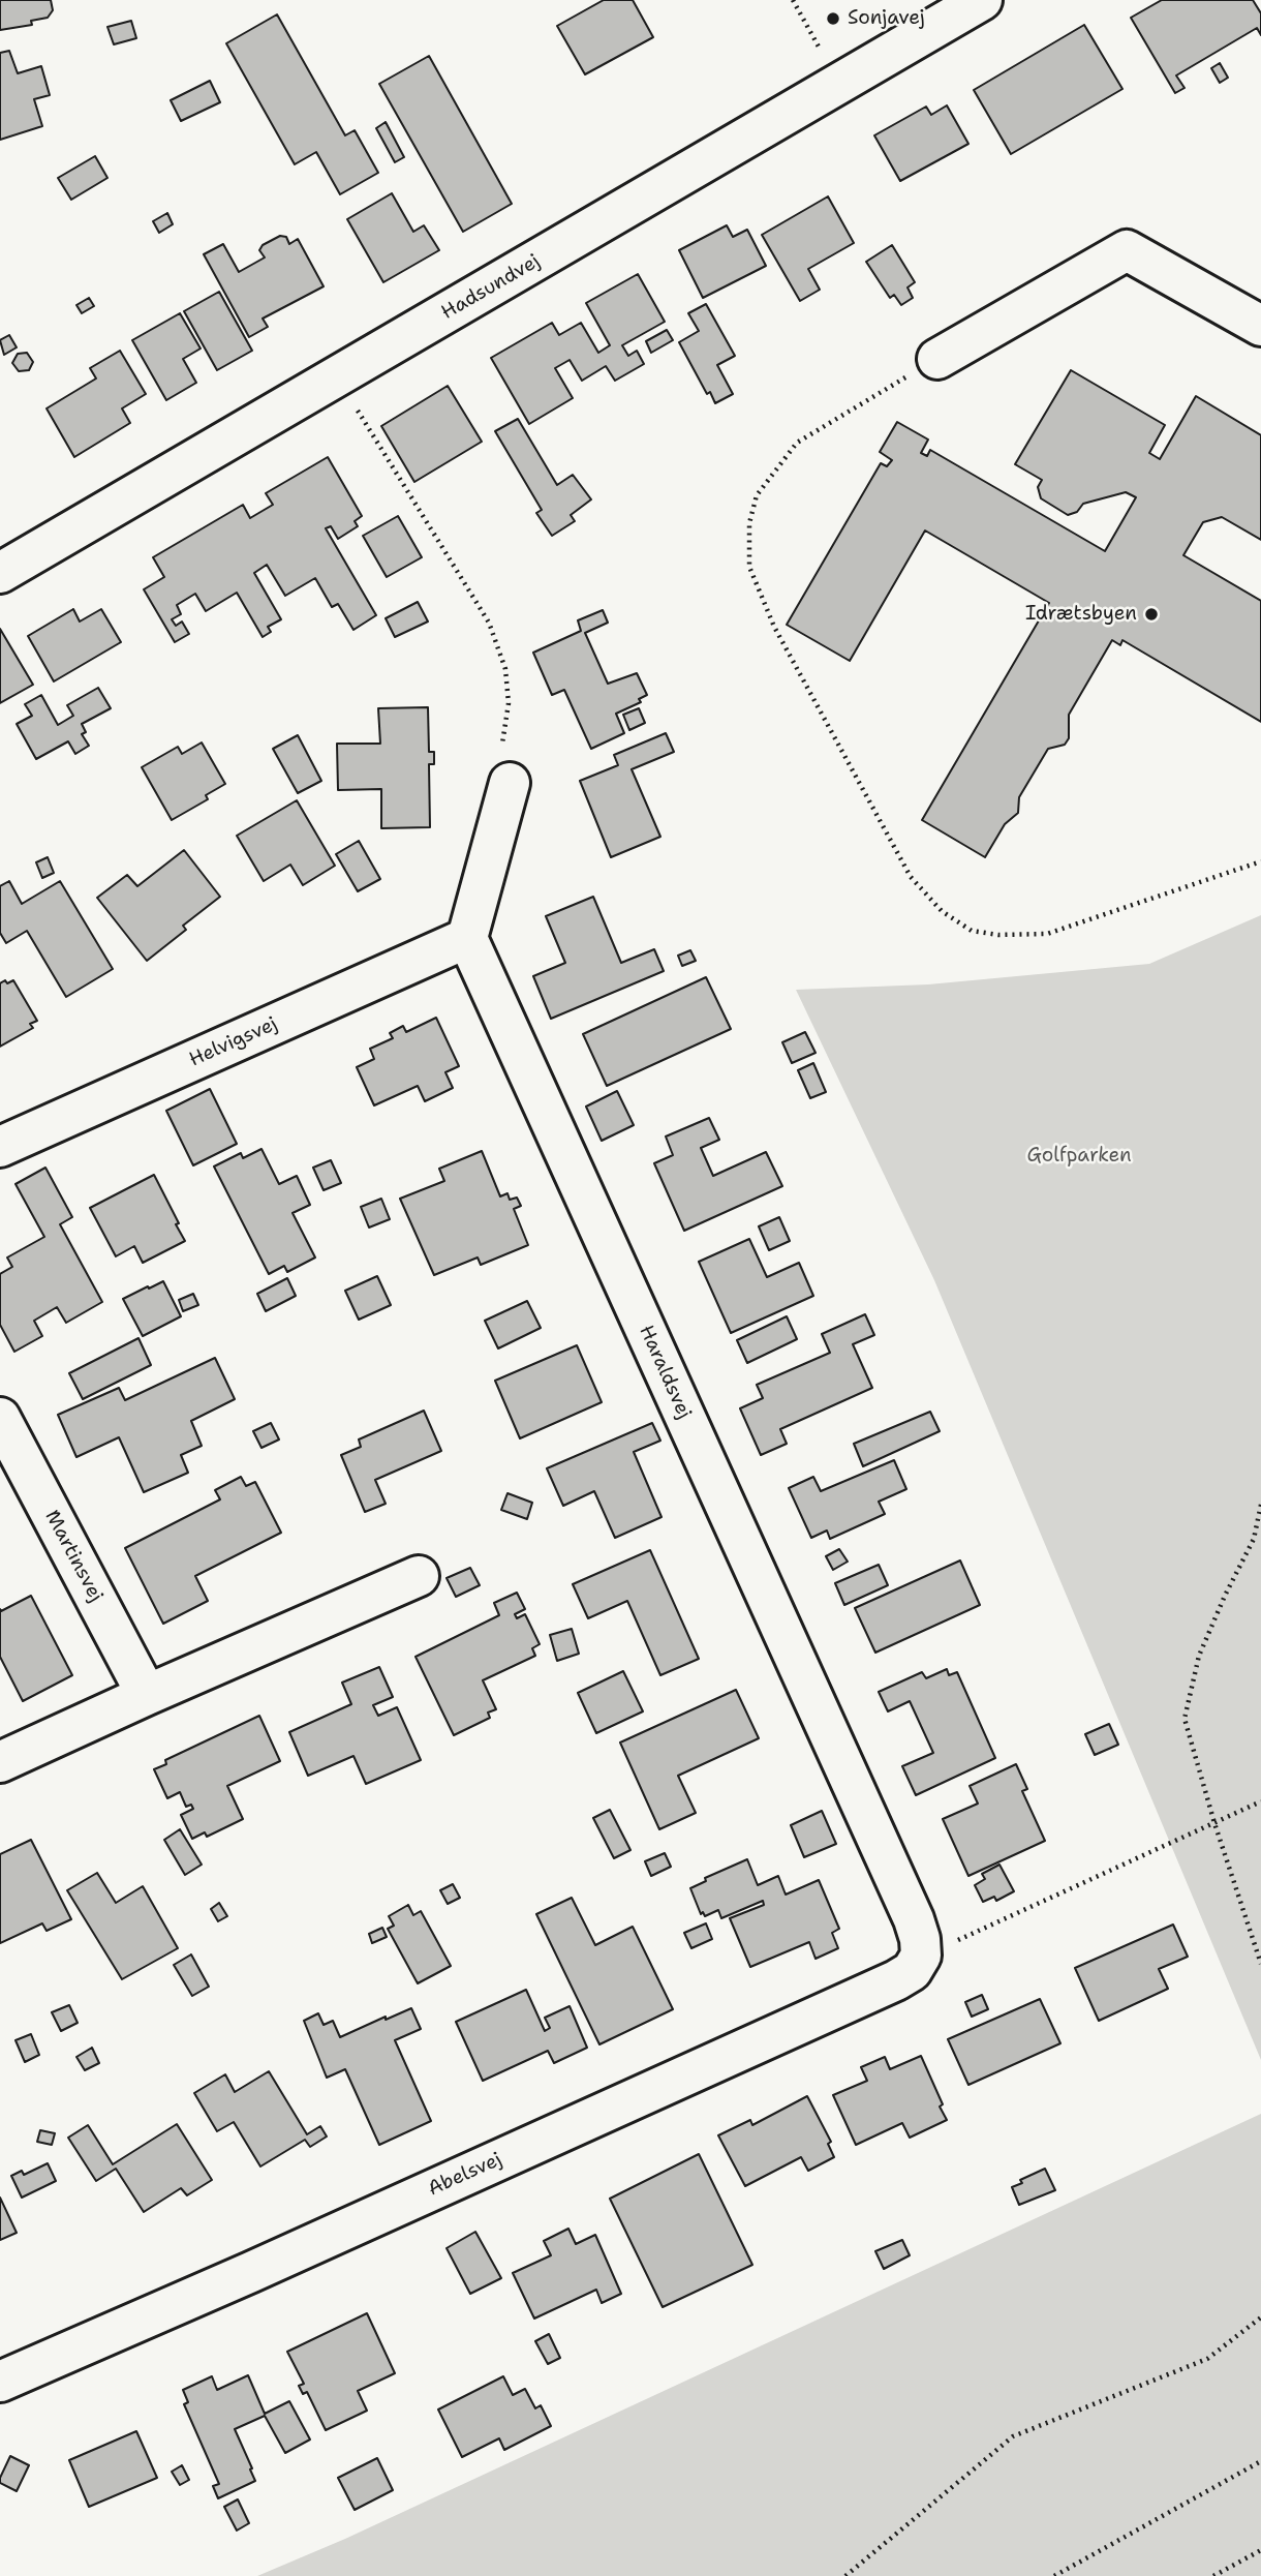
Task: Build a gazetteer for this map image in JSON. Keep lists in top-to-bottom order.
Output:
{
  "streets": {
    "street": [
      "Hadsundvej",
      "Helvigsvej",
      "Haraldsvej",
      "Martinsvej",
      "Abelsvej"
    ]
  },
  "crossings": [
    ["Helvigsvej", "Haraldsvej"],
    ["Haraldsvej", "Abelsvej"]
  ],
  "parks": ["Golfparken"],
  "places": ["Sonjavej", "Idrætsbyen"]
}
